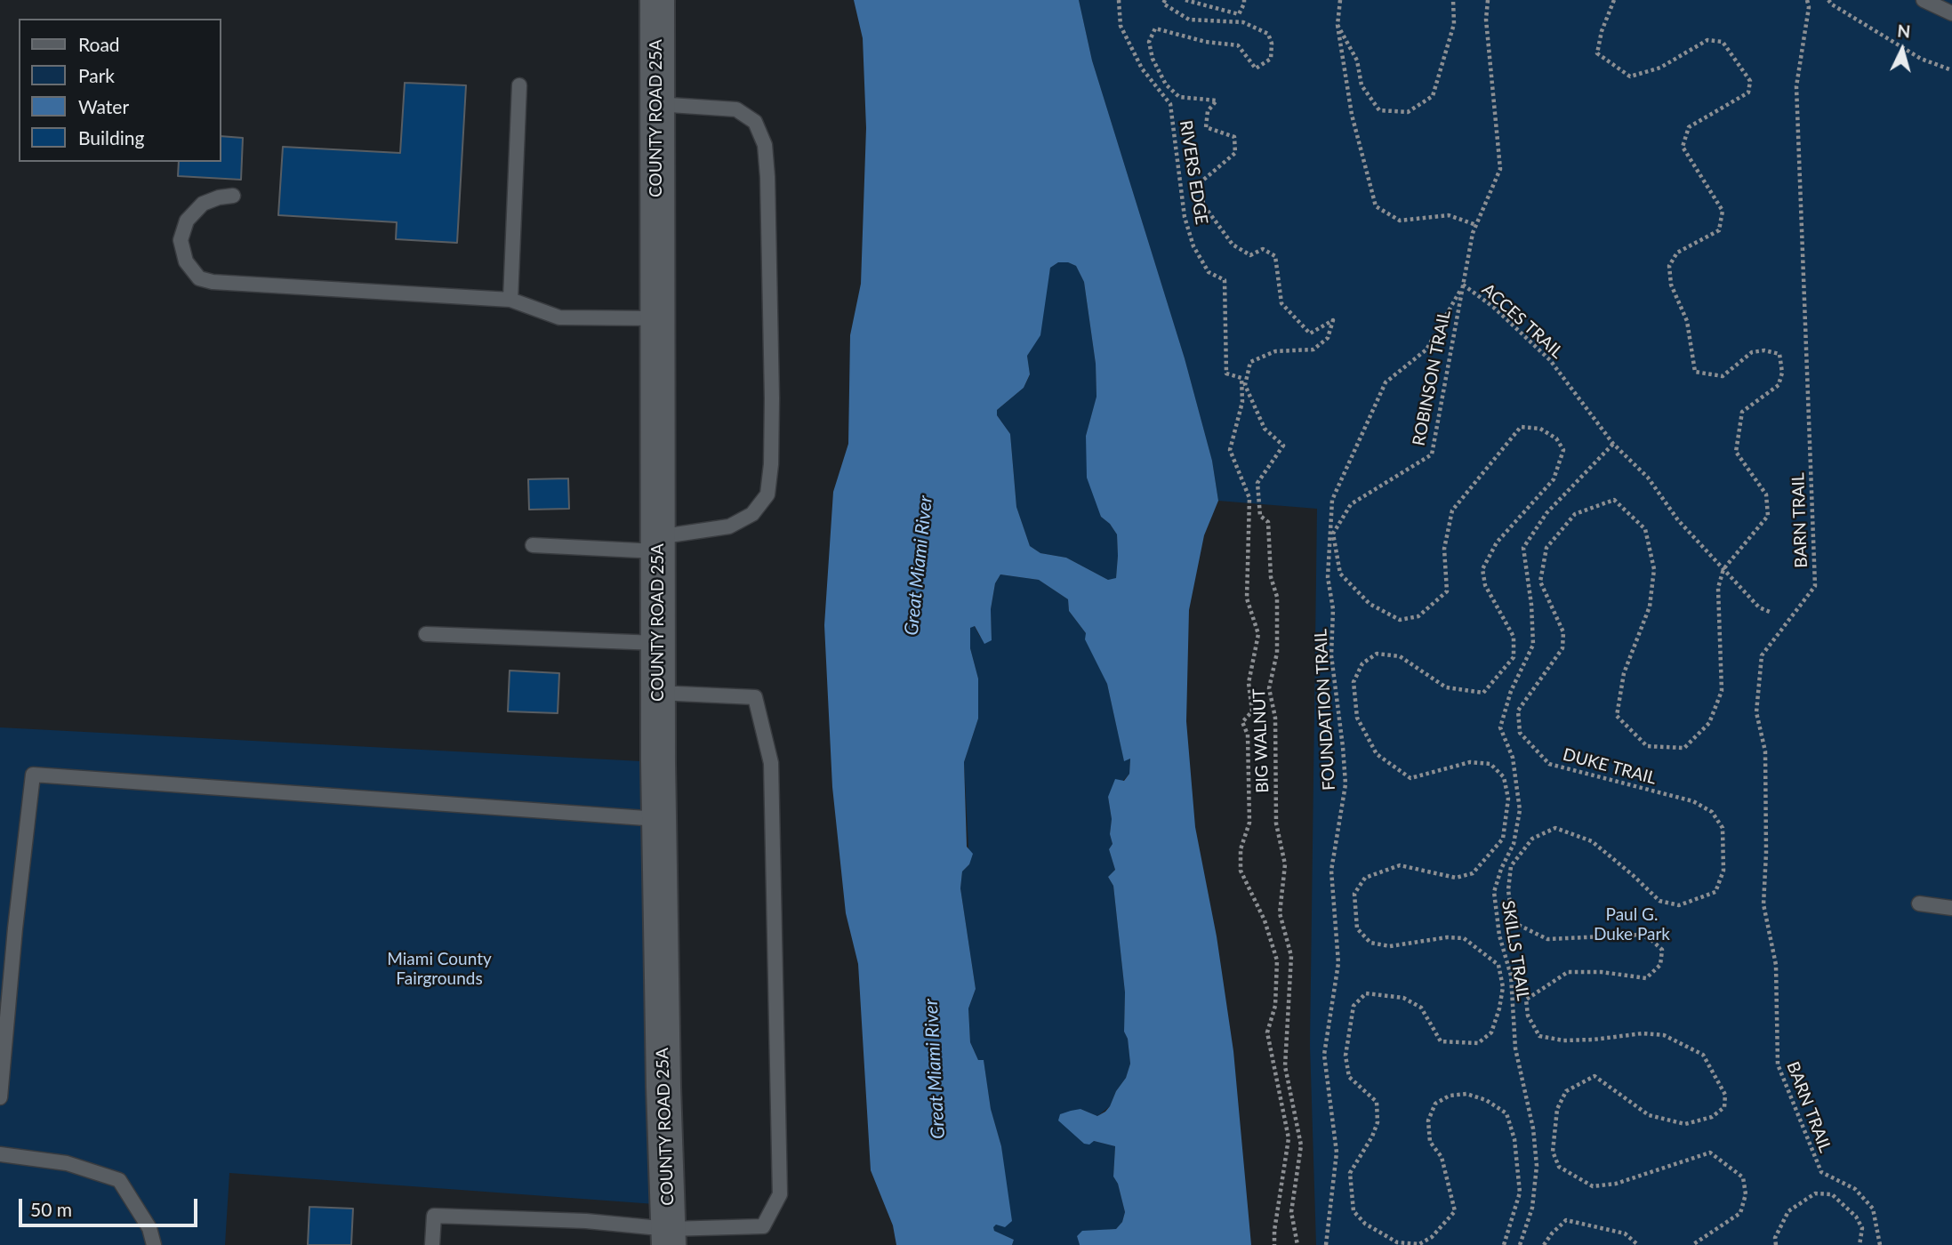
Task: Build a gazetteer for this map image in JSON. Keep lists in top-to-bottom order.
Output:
{
  "streets": {
    "main road": ["COUNTY ROAD 25A"],
    "path": [
      "RIVERS EDGE",
      "ACCES TRAIL",
      "ROBINSON TRAIL",
      "BARN TRAIL",
      "FOUNDATION TRAIL",
      "BIG WALNUT",
      "DUKE TRAIL",
      "SKILLS TRAIL"
    ]
  },
  "crossings": [
    ["ACCES TRAIL", "ROBINSON TRAIL"],
    ["ACCES TRAIL", "FOUNDATION TRAIL"],
    ["ACCES TRAIL", "DUKE TRAIL"],
    ["ACCES TRAIL", "SKILLS TRAIL"],
    ["ROBINSON TRAIL", "FOUNDATION TRAIL"]
  ],
  "water": ["Great Miami River"],
  "parks": ["Paul G. Duke Park", "Miami County Fairgrounds"],
  "legend": [
    "Road",
    "Park",
    "Water",
    "Building"
  ],
  "scale_bar": "50 m",
  "north": "top"
}
